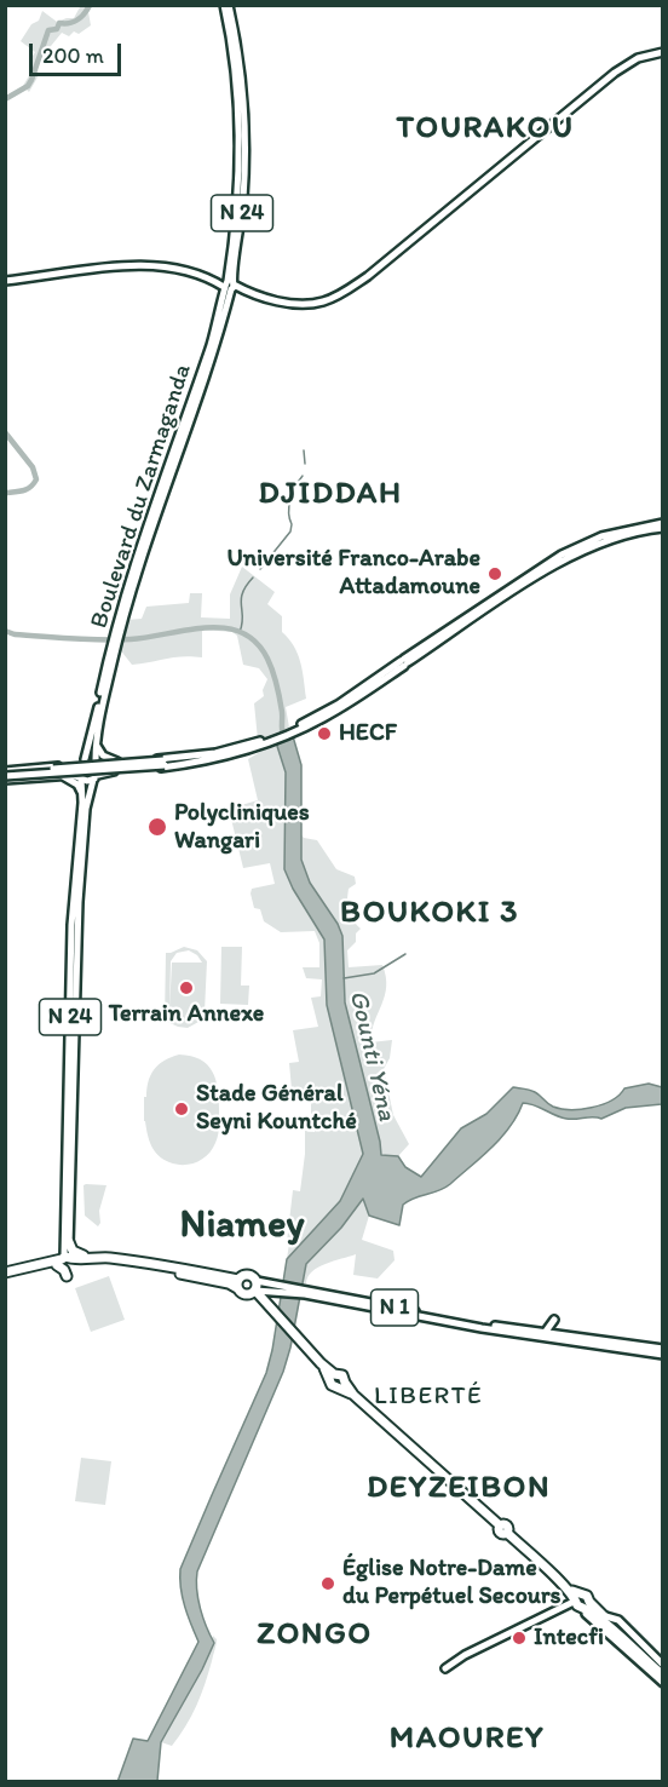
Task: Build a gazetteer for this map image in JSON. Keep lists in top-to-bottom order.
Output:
{
  "streets": {
    "main road": ["N 24", "Boulevard du Zarmaganda", "N 1"]
  },
  "crossings": [
    ["N 24", "Boulevard du Zarmaganda"]
  ],
  "districts": [
    "TOURAKOU",
    "DJIDDAH",
    "BOUKOKI 3",
    "Niamey",
    "LIBERTÉ",
    "DEYZEIBON",
    "ZONGO",
    "MAOUREY"
  ],
  "water": ["Gounti Yéna"],
  "places": [
    "Université Franco-Arabe Attadamoune",
    "HECF",
    "Polycliniques Wangari",
    "Terrain Annexe",
    "Stade Général Seyni Kountché",
    "Église Notre-Dame du Perpétuel Secours",
    "Intecfi"
  ],
  "scale_bar": "200 m"
}
